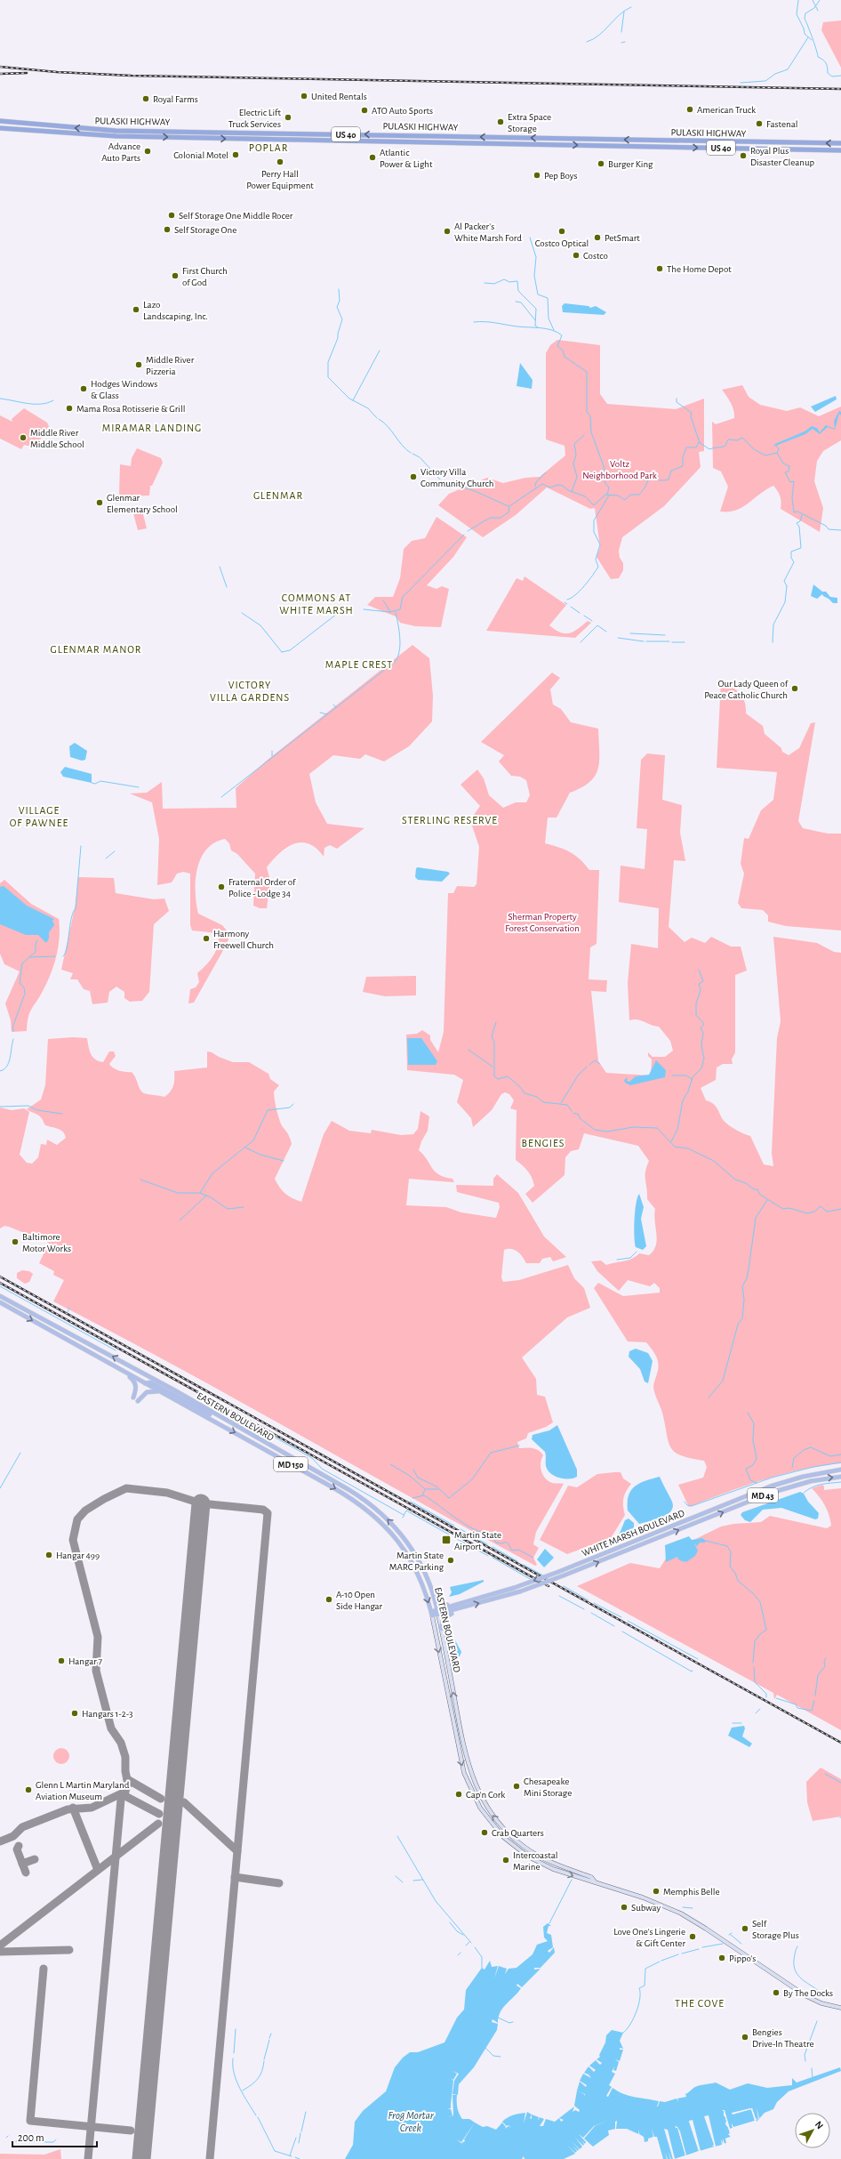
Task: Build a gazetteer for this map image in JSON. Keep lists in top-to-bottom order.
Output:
{
  "streets": {
    "highway": ["PULASKI HIGHWAY", "US 40"],
    "main road": [
      "EASTERN BOULEVARD",
      "MD 150",
      "MD 43",
      "WHITE MARSH BOULEVARD"
    ]
  },
  "crossings": [
    ["EASTERN BOULEVARD", "WHITE MARSH BOULEVARD"]
  ],
  "districts": [
    "POPLAR",
    "MIRAMAR LANDING",
    "GLENMAR",
    "COMMONS AT WHITE MARSH",
    "GLENMAR MANOR",
    "MAPLE CREST",
    "VICTORY VILLA GARDENS",
    "VILLAGE OF PAWNEE",
    "STERLING RESERVE",
    "BENGIES",
    "THE COVE"
  ],
  "water": ["Frog Mortar Creek"],
  "parks": ["Voltz Neighborhood Park", "Sherman Property Forest Conservation"],
  "places": {
    "other": [
      "United Rentals",
      "Royal Farms",
      "American Truck",
      "ATO Auto Sports",
      "Electric Lift Truck Services",
      "Extra Space Storage",
      "Fastenal",
      "Advance Auto Parts",
      "Colonial Motel",
      "Royal Plus Disaster Cleanup",
      "Atlantic Power & Light",
      "Perry Hall Power Equipment",
      "Burger King",
      "Pep Boys",
      "Self Storage One Middle Rocer",
      "Self Storage One",
      "Al Packer's White Marsh Ford",
      "Costco Optical",
      "PetSmart",
      "Costco",
      "The Home Depot",
      "First Church of God",
      "Lazo Landscaping, Inc.",
      "Middle River Pizzeria",
      "Hodges Windows & Glass",
      "Mama Rosa Rotisserie & Grill",
      "Middle River Middle School",
      "Victory Villa Community Church",
      "Glenmar Elementary School",
      "Our Lady Queen of Peace Catholic Church",
      "Fraternal Order of Police - Lodge 34",
      "Harmony Freewell Church",
      "Baltimore Motor Works",
      "Hangar 499",
      "Martin State MARC Parking",
      "A-10 Open Side Hangar",
      "Hangar 7",
      "Hangars 1-2-3",
      "Chesapeake Mini Storage",
      "Glenn L Martin Maryland Aviation Museum",
      "Cap'n Cork",
      "Crab Quarters",
      "Intercoastal Marine",
      "Memphis Belle",
      "Subway",
      "Self Storage Plus",
      "Love One's Lingerie & Gift Center",
      "Pippo's",
      "By The Docks",
      "Bengies Drive-In Theatre"
    ],
    "transit": ["Martin State Airport"]
  },
  "scale_bar": "200 m",
  "north": "top right"
}
